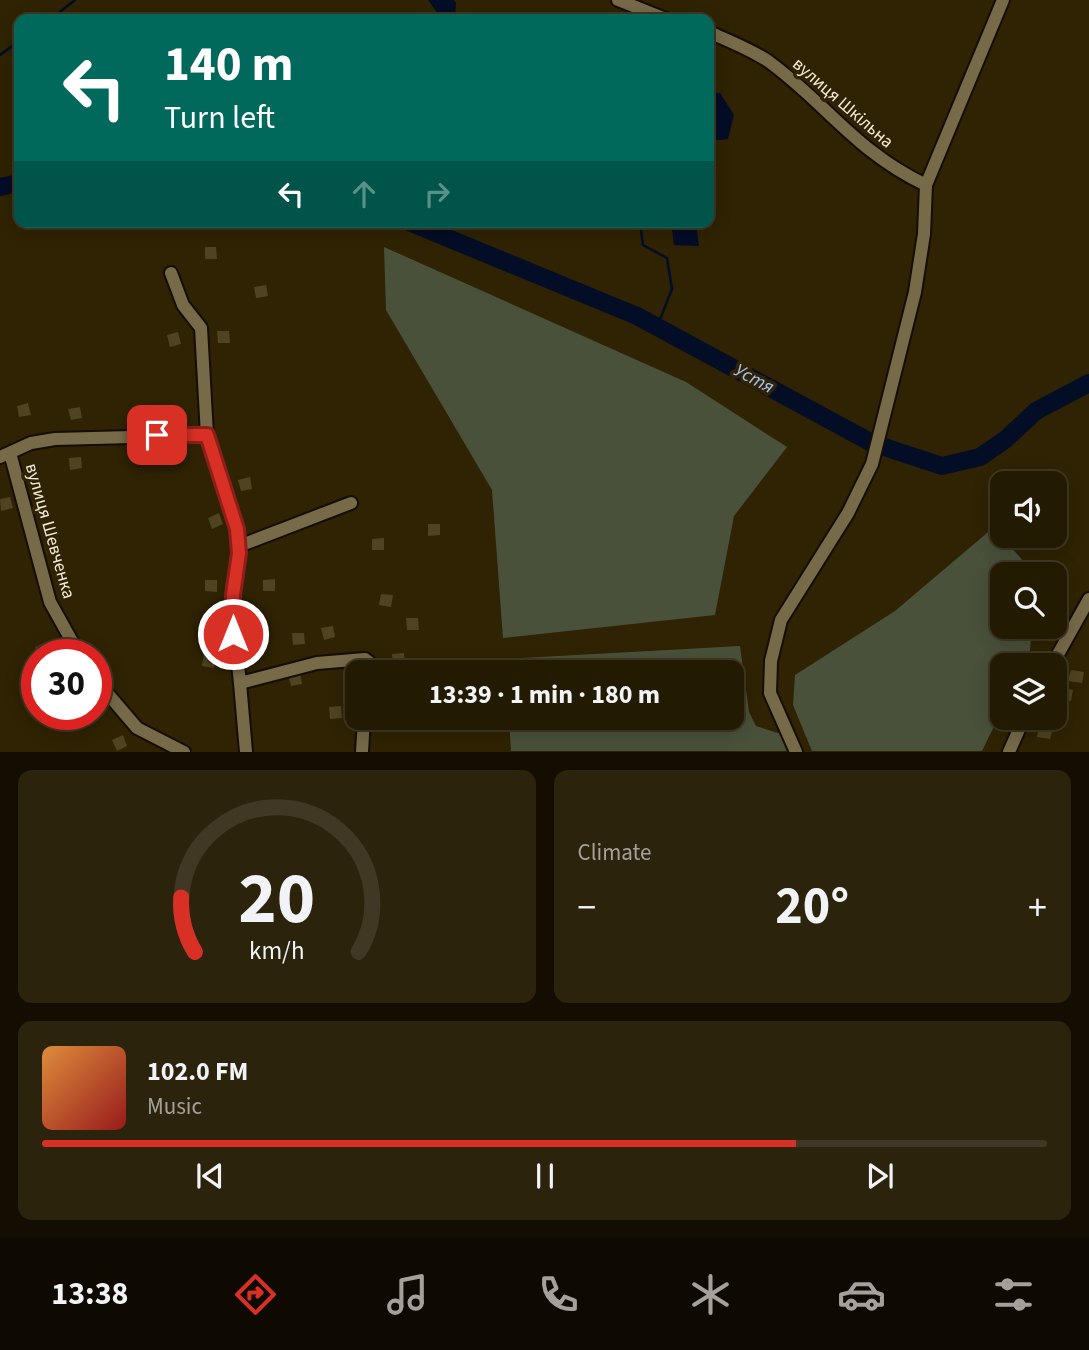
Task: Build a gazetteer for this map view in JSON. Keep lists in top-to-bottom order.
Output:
{
  "streets": {
    "street": ["вулиця Шкільна", "вулиця Шевченка"]
  },
  "water": ["Устя"],
  "page": {
    "turn": ["140 m", "Turn left"],
    "limit": "30",
    "trip": "13:39 · 1 min · 180 m",
    "tile": "Climate",
    "heat": ["−", "20°", "+"],
    "song": ["102.0 FM", "Music"],
    "tabs": "13:38",
    "gauge": ["20", "km/h"]
  }
}
